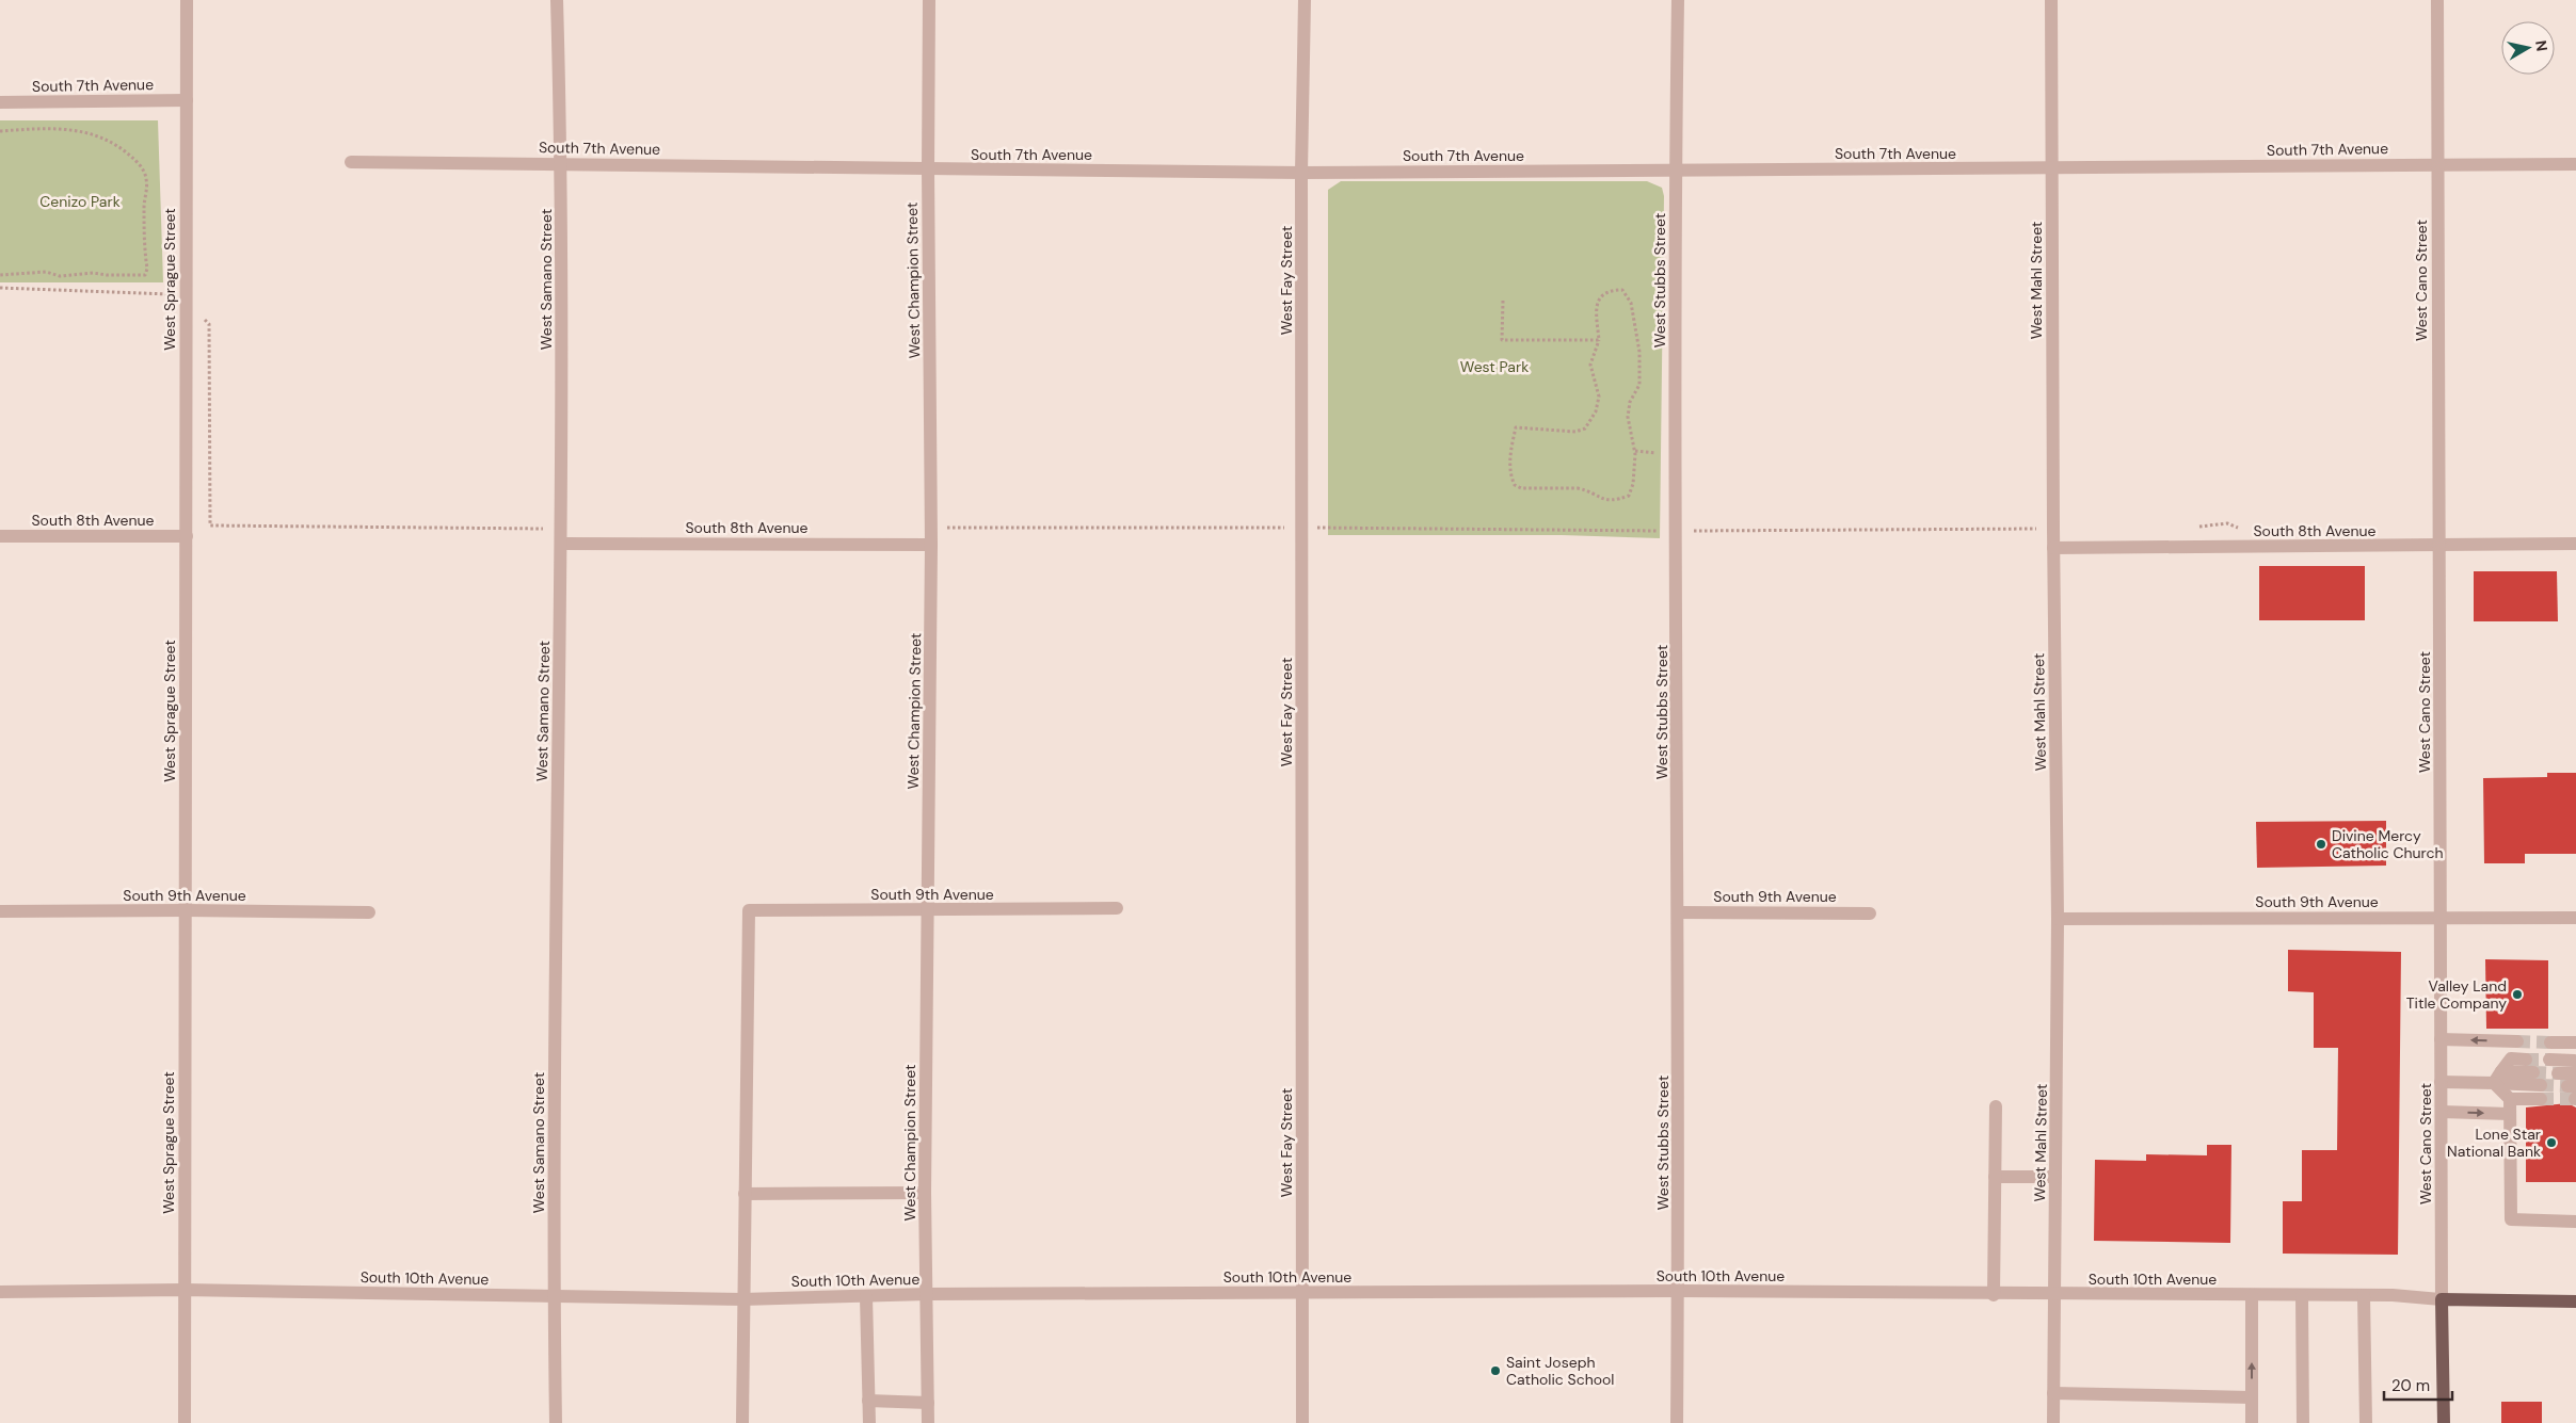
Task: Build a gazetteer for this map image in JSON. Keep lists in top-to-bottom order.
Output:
{
  "streets": {
    "main road": ["West Cano Street", "South 10th Avenue"],
    "street": [
      "South 7th Avenue",
      "West Sprague Street",
      "West Samano Street",
      "West Champion Street",
      "West Fay Street",
      "West Stubbs Street",
      "West Mahl Street",
      "South 8th Avenue",
      "South 9th Avenue"
    ]
  },
  "crossings": [
    ["South 7th Avenue", "West Sprague Street"],
    ["South 7th Avenue", "West Samano Street"],
    ["South 7th Avenue", "West Champion Street"],
    ["South 7th Avenue", "West Fay Street"],
    ["South 7th Avenue", "West Stubbs Street"],
    ["South 7th Avenue", "West Mahl Street"],
    ["South 7th Avenue", "West Cano Street"],
    ["West Sprague Street", "South 8th Avenue"],
    ["West Sprague Street", "South 9th Avenue"],
    ["West Sprague Street", "South 10th Avenue"],
    ["West Samano Street", "South 8th Avenue"],
    ["West Samano Street", "South 10th Avenue"],
    ["West Champion Street", "South 8th Avenue"],
    ["West Champion Street", "South 9th Avenue"],
    ["West Champion Street", "South 10th Avenue"],
    ["West Fay Street", "South 10th Avenue"],
    ["West Stubbs Street", "South 9th Avenue"],
    ["West Stubbs Street", "South 10th Avenue"],
    ["West Mahl Street", "South 8th Avenue"],
    ["West Mahl Street", "South 9th Avenue"],
    ["West Mahl Street", "South 10th Avenue"],
    ["West Cano Street", "South 8th Avenue"],
    ["West Cano Street", "South 9th Avenue"],
    ["West Cano Street", "South 10th Avenue"]
  ],
  "parks": ["Cenizo Park", "West Park"],
  "places": [
    "Divine Mercy Catholic Church",
    "Valley Land Title Company",
    "Lone Star National Bank",
    "Saint Joseph Catholic School"
  ],
  "scale_bar": "20 m",
  "north": "right"
}
